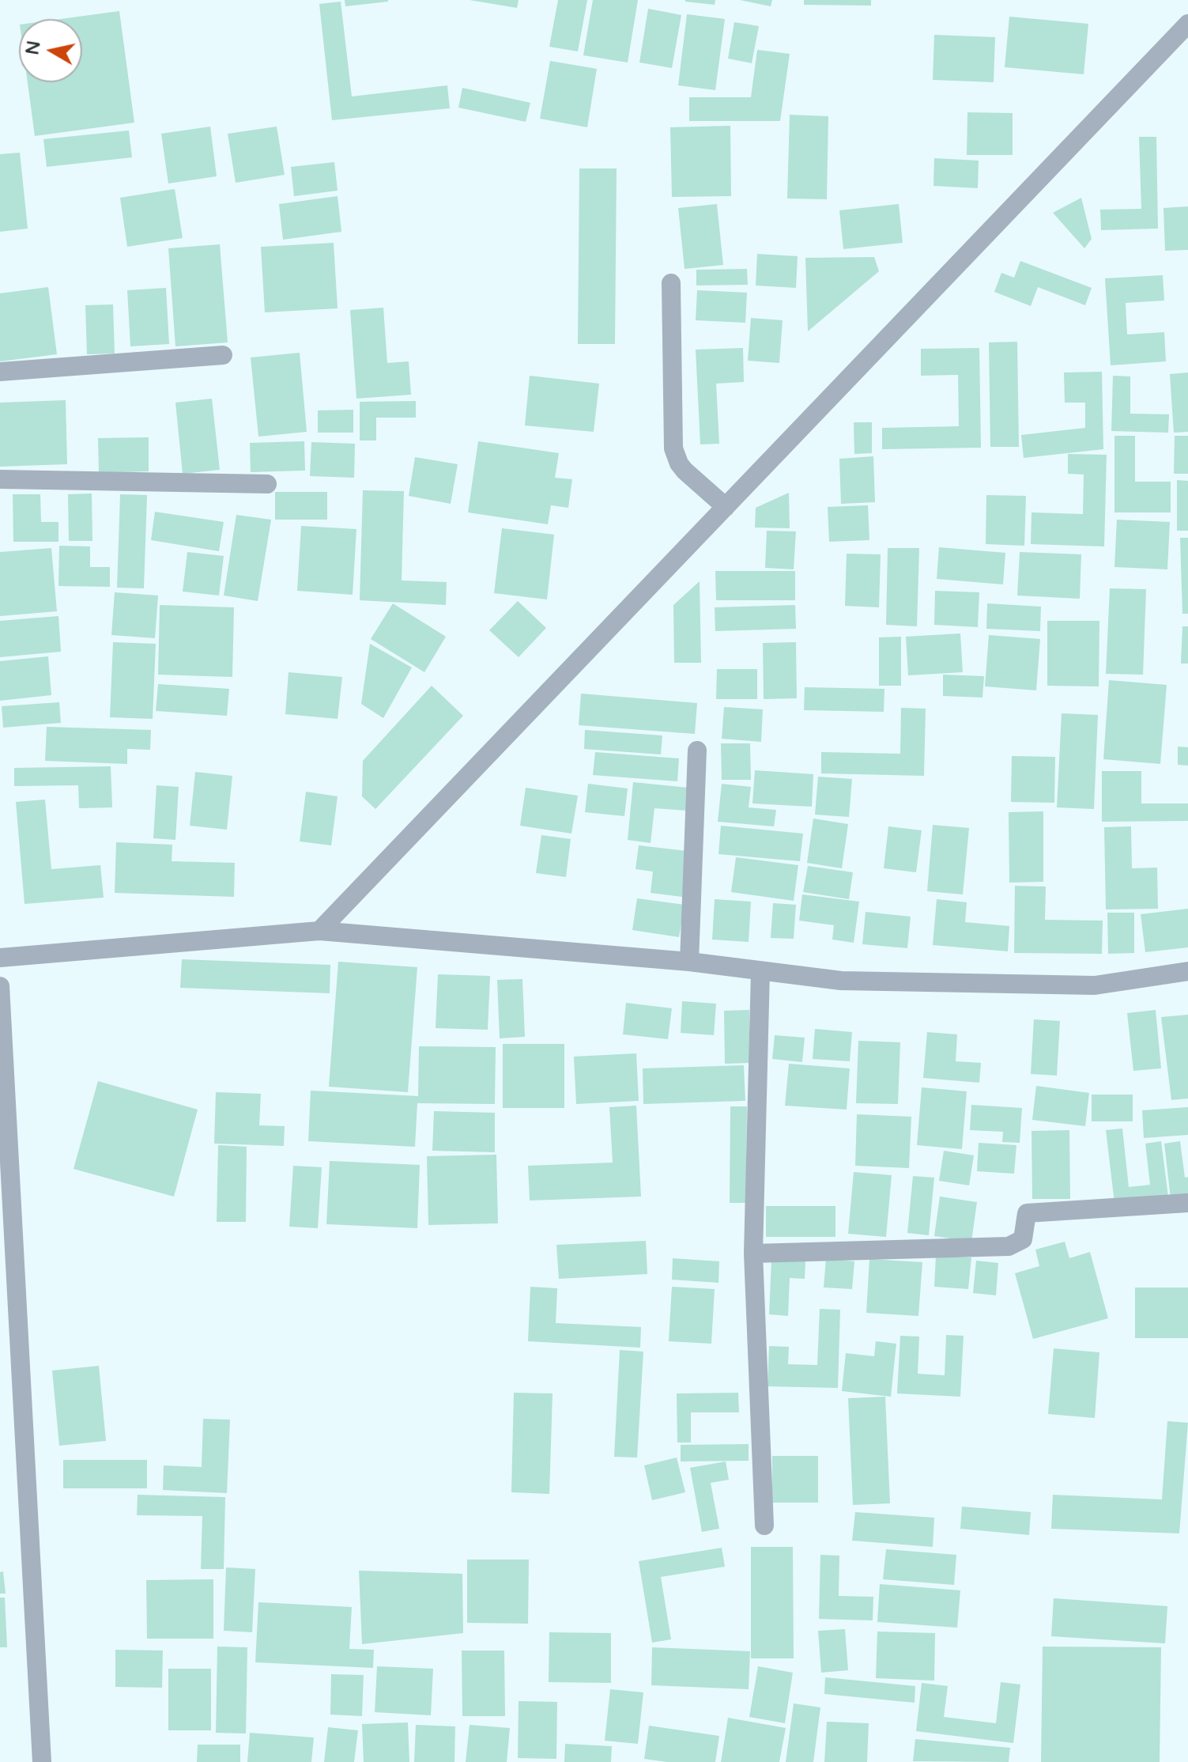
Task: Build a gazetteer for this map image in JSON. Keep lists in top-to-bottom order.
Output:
{
  "north": "left"
}
